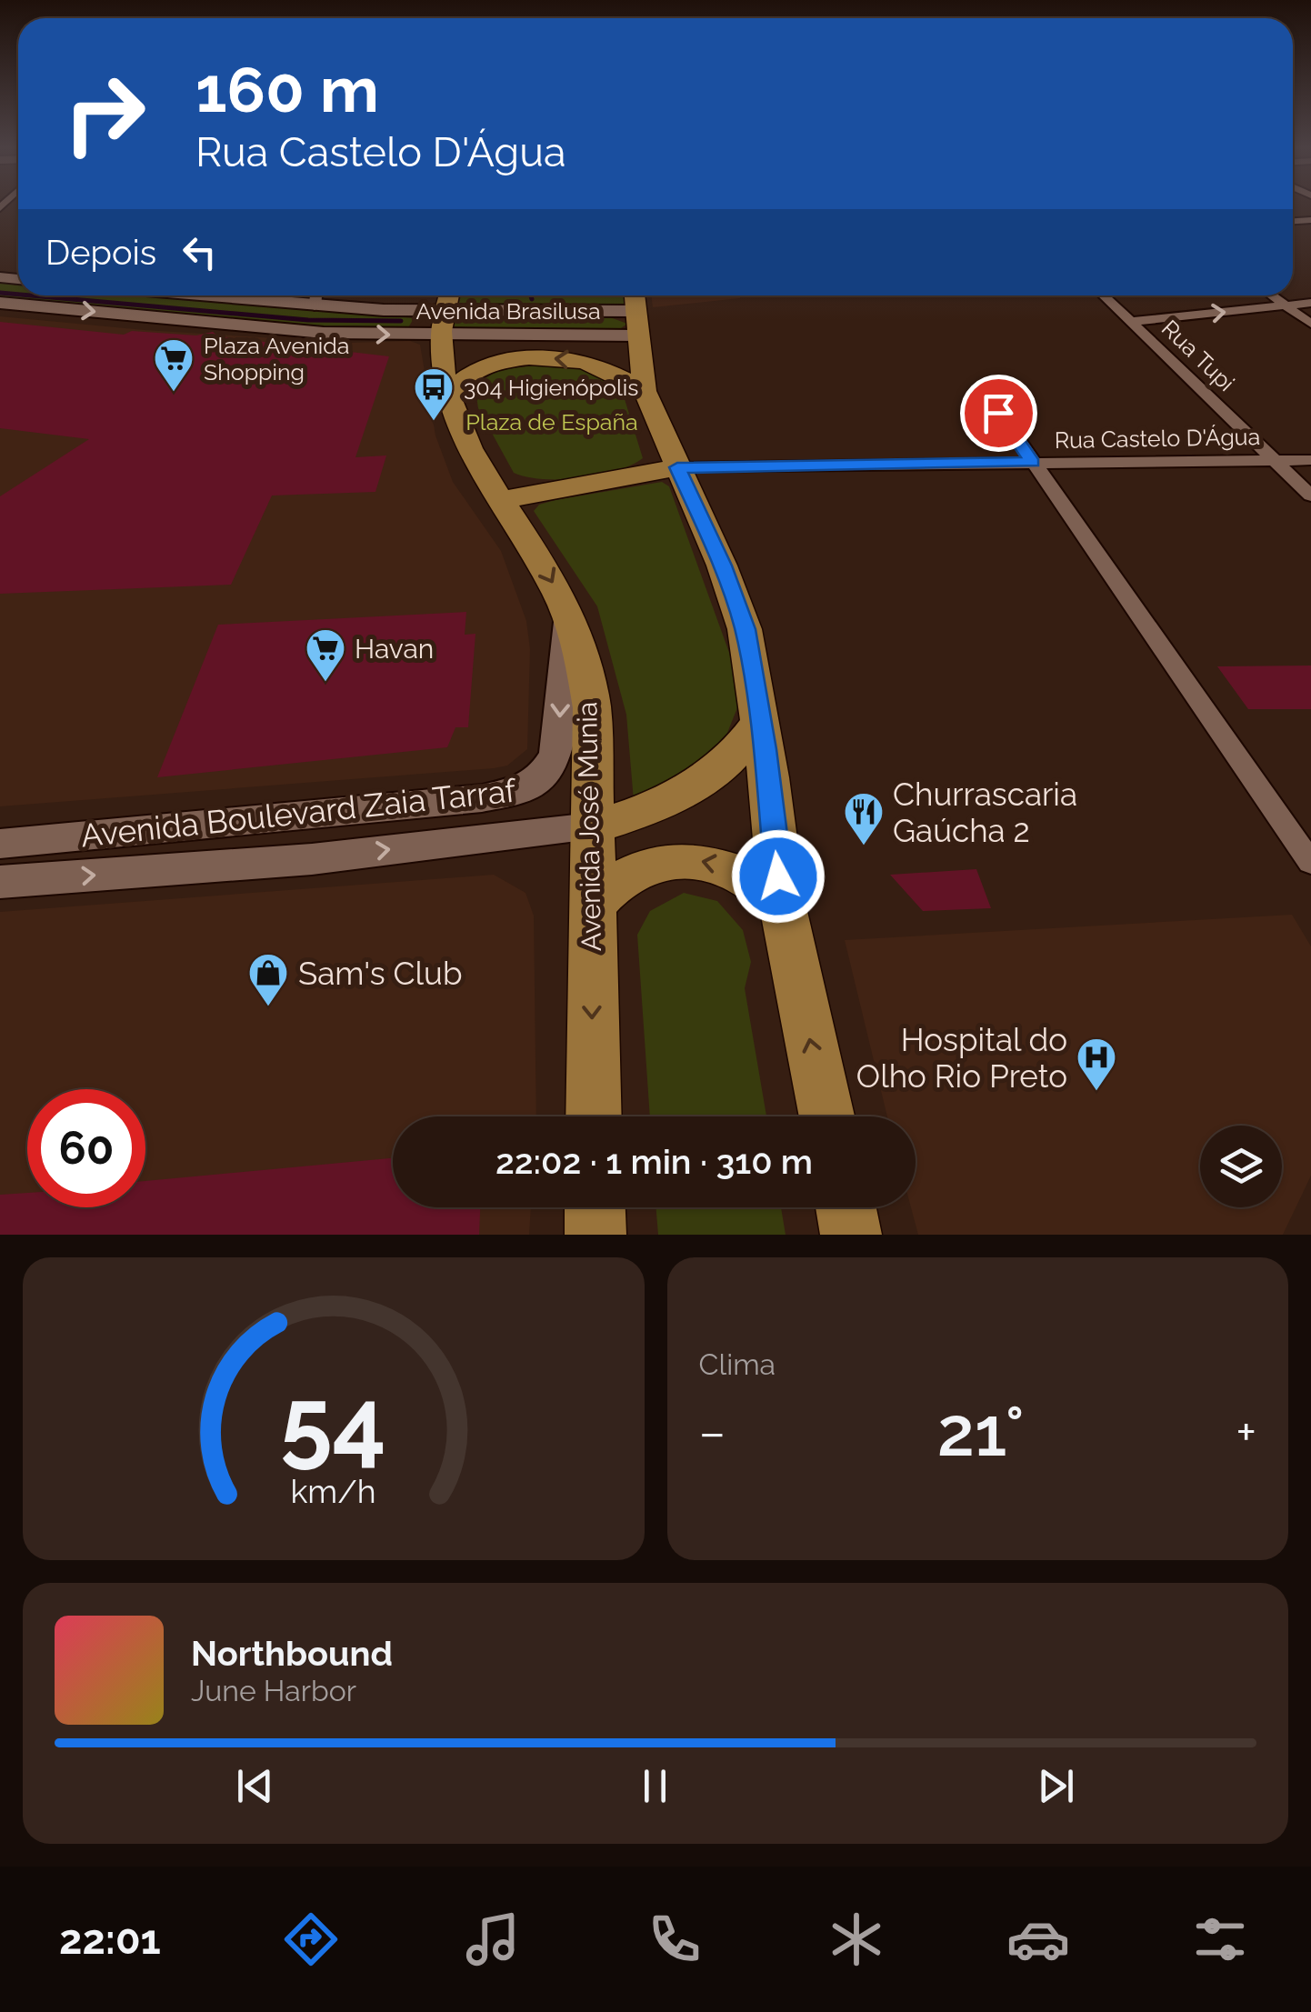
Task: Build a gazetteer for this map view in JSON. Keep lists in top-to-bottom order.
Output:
{
  "streets": {
    "main road": ["Avenida Brasilusa", "Avenida Boulevard Zaia Tarraf", "Avenida José Munia"],
    "street": ["Rua Tupi", "Rua Castelo D'Água"]
  },
  "crossings": [
    ["Avenida Brasilusa", "Avenida José Munia"],
    ["Rua Tupi", "Rua Castelo D'Água"],
    ["Avenida Boulevard Zaia Tarraf", "Avenida José Munia"]
  ],
  "parks": ["Plaza de España"],
  "places": {
    "supermarket": ["Plaza Avenida Shopping", "Havan"],
    "bus stop": ["304 Higienópolis"],
    "restaurant": ["Churrascaria Gaúcha 2"],
    "shop": ["Sam's Club"],
    "hospital": ["Hospital do Olho Rio Preto"]
  },
  "page": {
    "turn": ["160 m", "Rua Castelo D'Água"],
    "then": "Depois",
    "limit": "60",
    "trip": "22:02 · 1 min · 310 m",
    "tile": "Clima",
    "heat": ["−", "21°", "+"],
    "song": ["Northbound", "June Harbor"],
    "tabs": "22:01",
    "gauge": ["54", "km/h"]
  }
}
